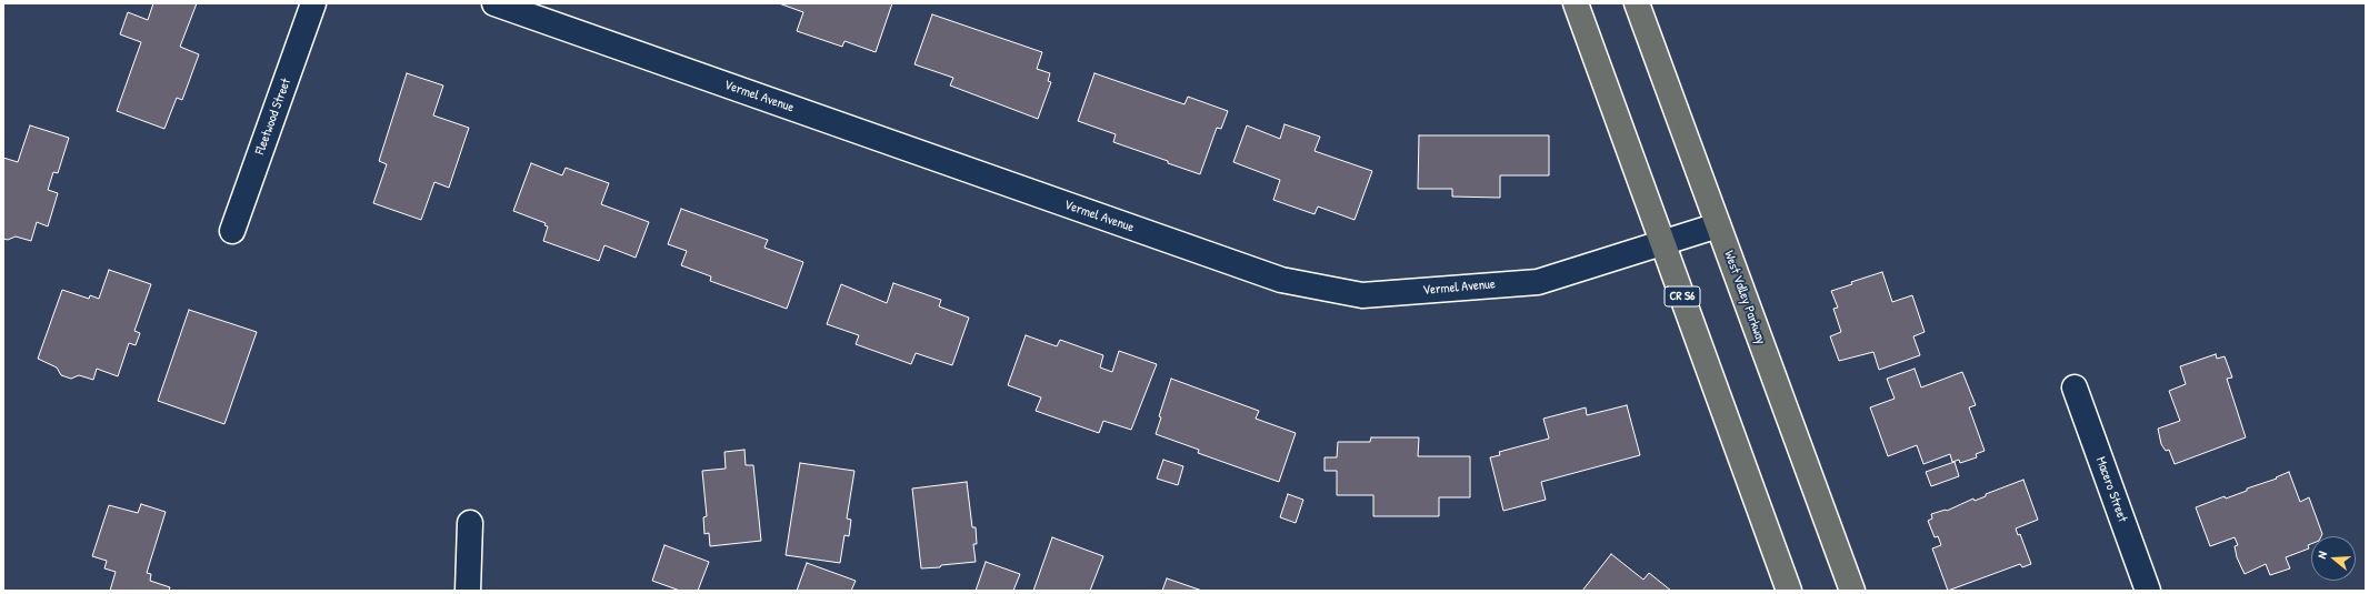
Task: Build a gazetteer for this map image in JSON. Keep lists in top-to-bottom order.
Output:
{
  "streets": {
    "main road": ["CR S6", "West Valley Parkway"],
    "street": ["Vermel Avenue", "Fleetwood Street", "Macero Street"]
  },
  "crossings": [
    ["Vermel Avenue", "CR S6"],
    ["Vermel Avenue", "West Valley Parkway"]
  ],
  "north": "left"
}
